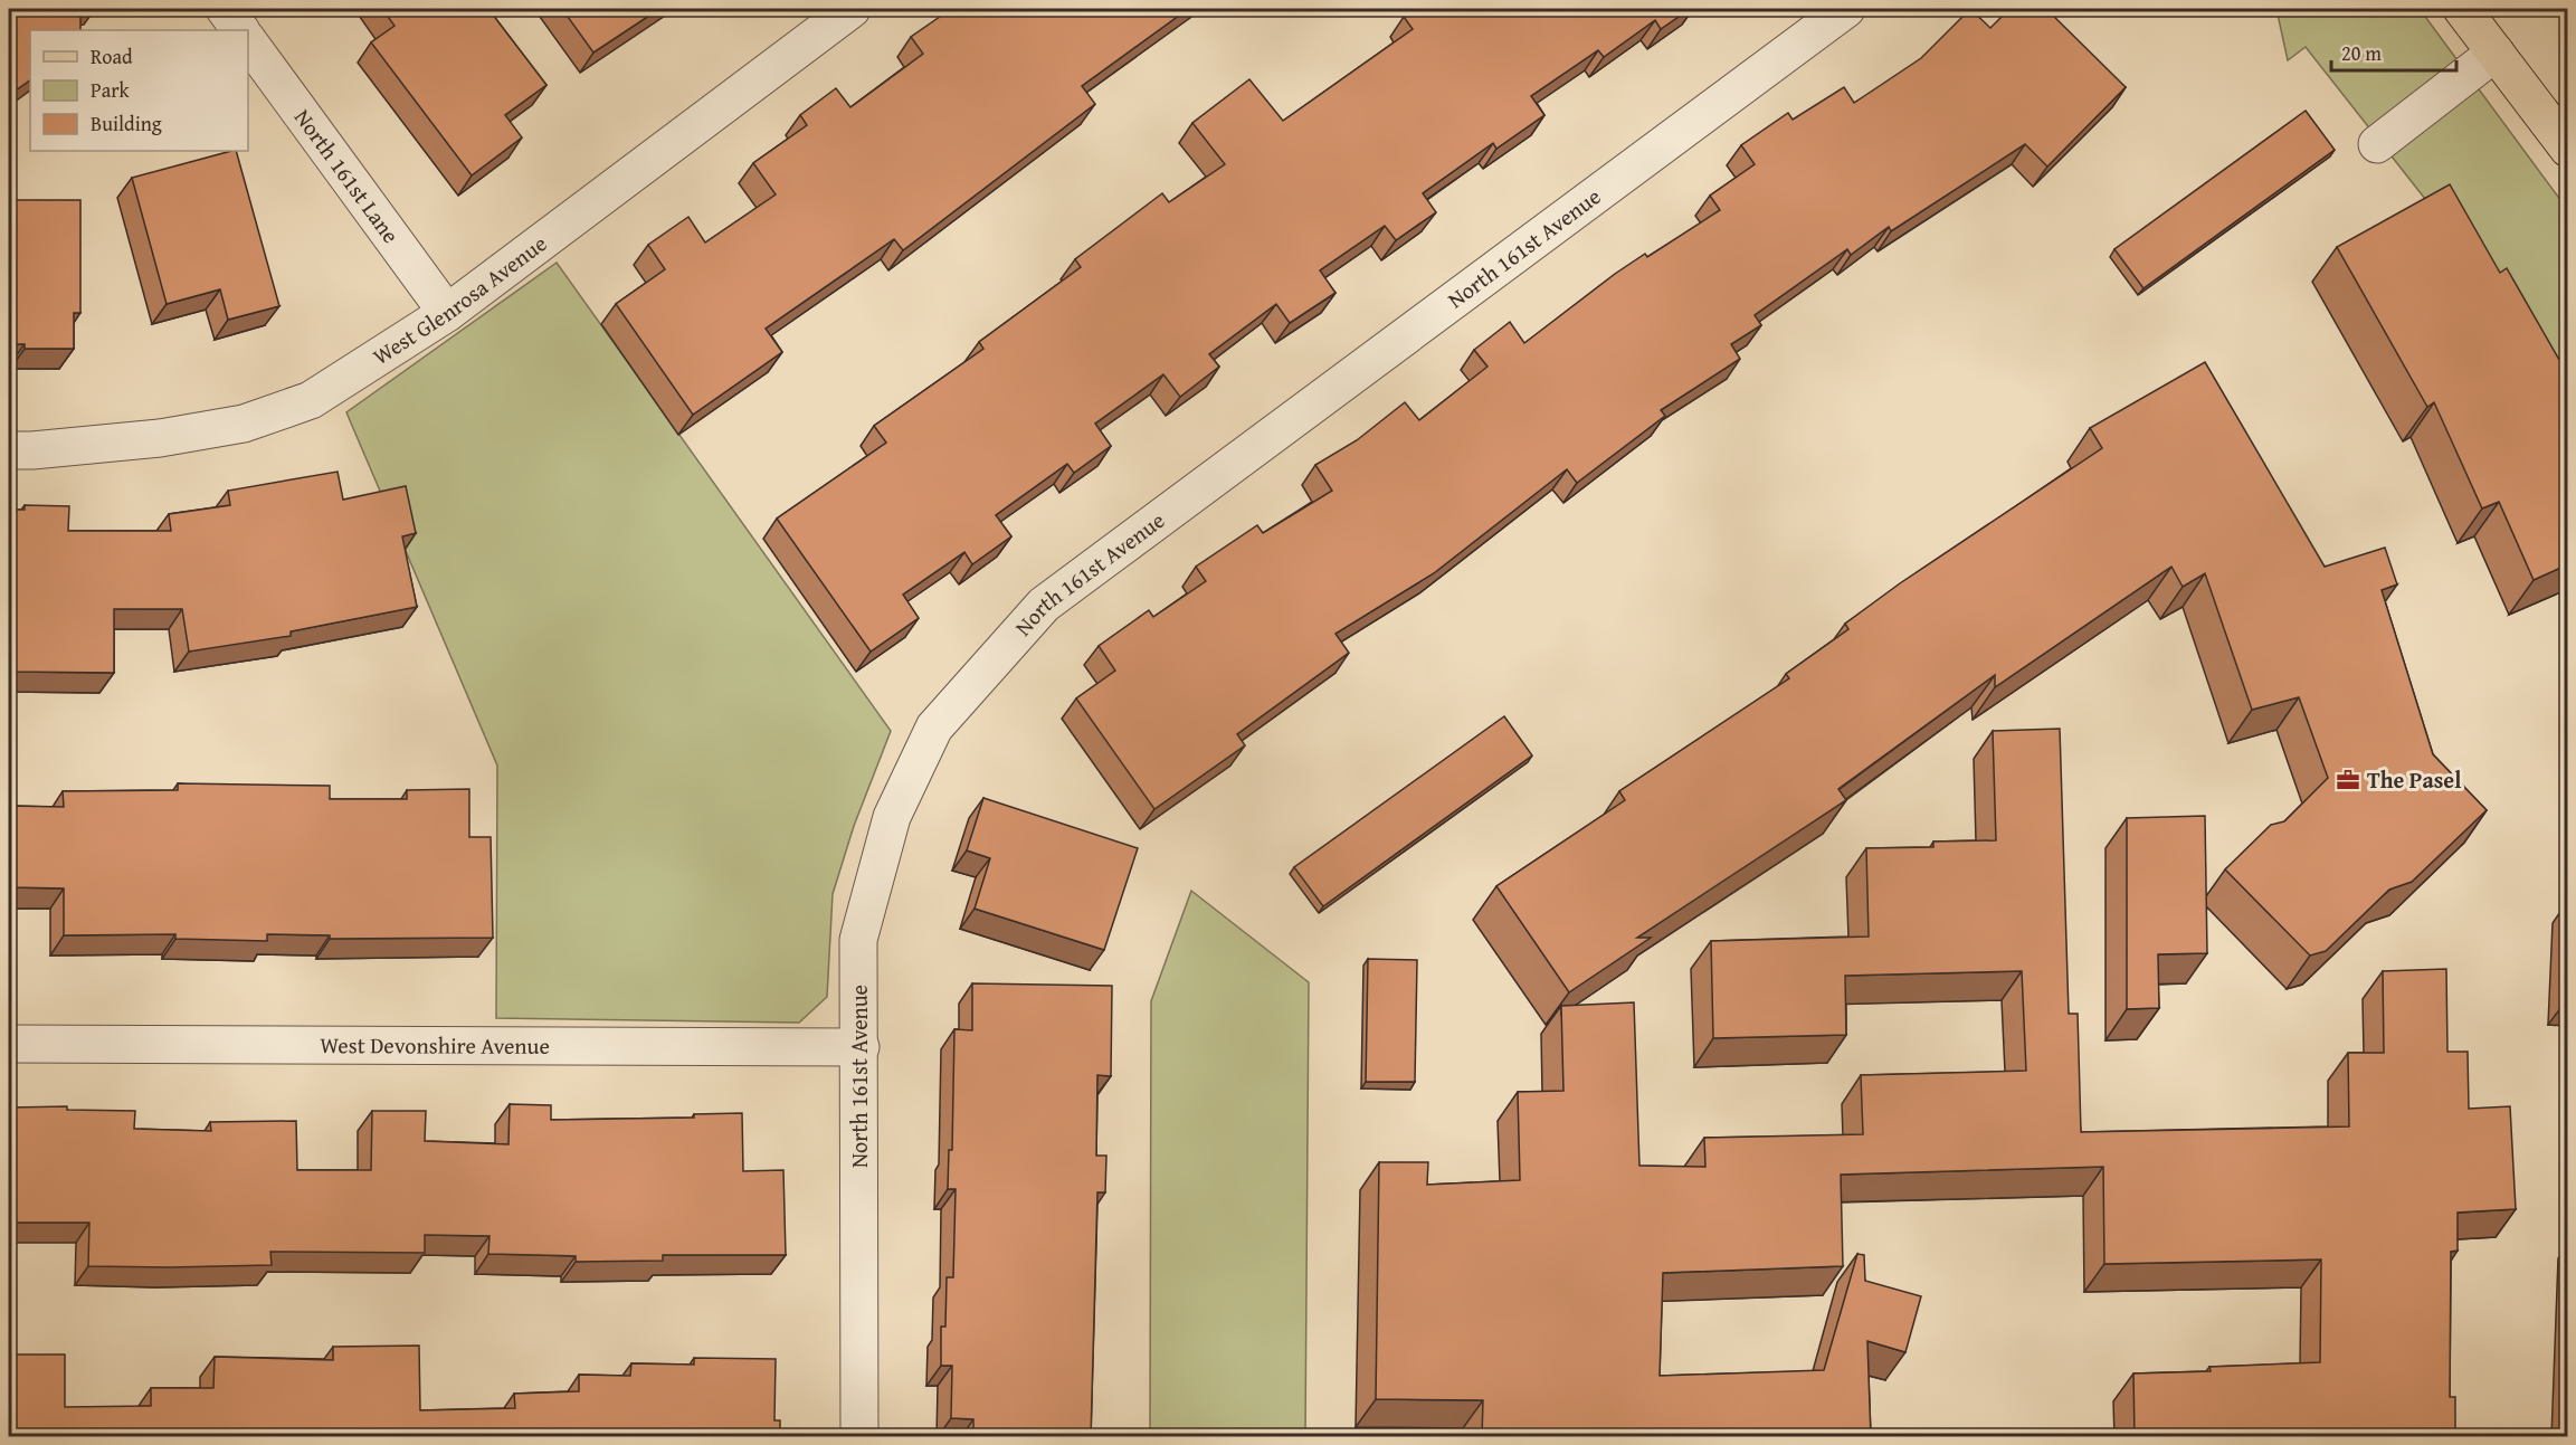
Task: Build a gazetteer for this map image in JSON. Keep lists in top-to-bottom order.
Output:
{
  "streets": {
    "street": [
      "North 161st Lane",
      "North 161st Avenue",
      "West Glenrosa Avenue",
      "West Devonshire Avenue"
    ]
  },
  "crossings": [
    ["North 161st Lane", "West Glenrosa Avenue"],
    ["North 161st Avenue", "West Devonshire Avenue"]
  ],
  "places": {
    "office": ["The Pasel"]
  },
  "legend": ["Road", "Park", "Building"],
  "scale_bar": "20 m"
}
